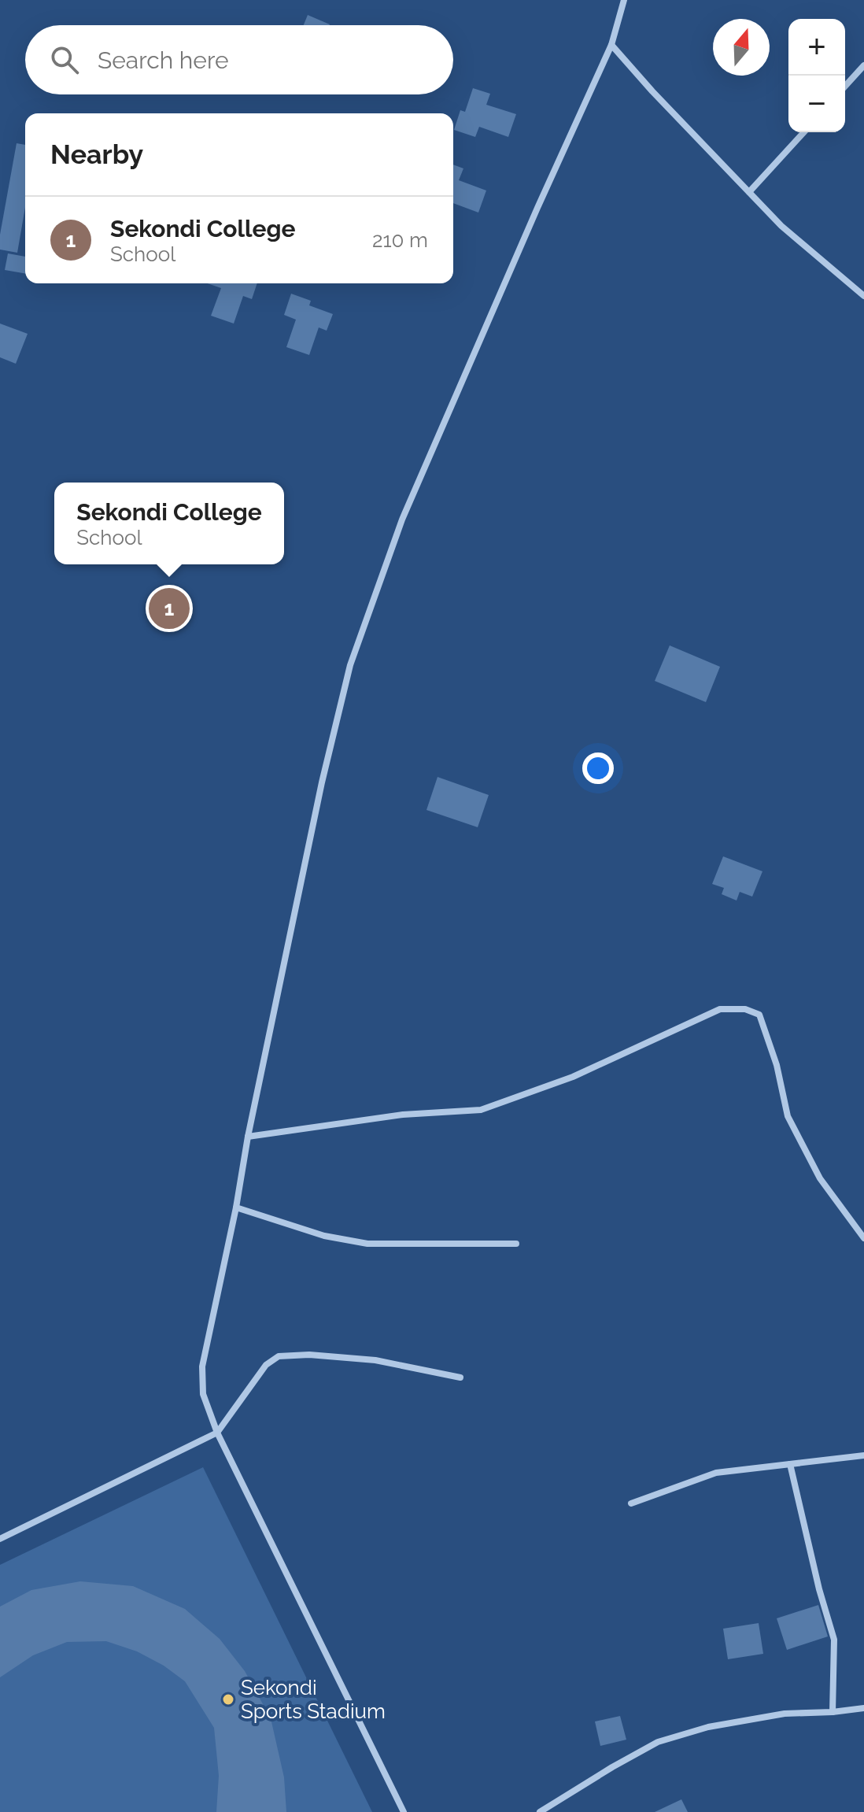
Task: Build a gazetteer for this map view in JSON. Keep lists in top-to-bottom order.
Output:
{
  "places": ["Sekondi Sports Stadium"],
  "north": "top",
  "page": {
    "map_buttons": ["+", "−"],
    "search": "Search here",
    "heading": "Nearby",
    "list": [
      {
        "mark": "1",
        "name": "Sekondi College",
        "note": "School",
        "value": "210 m"
      }
    ],
    "popup": ["Sekondi College", "School"],
    "pins": "1"
  }
}
